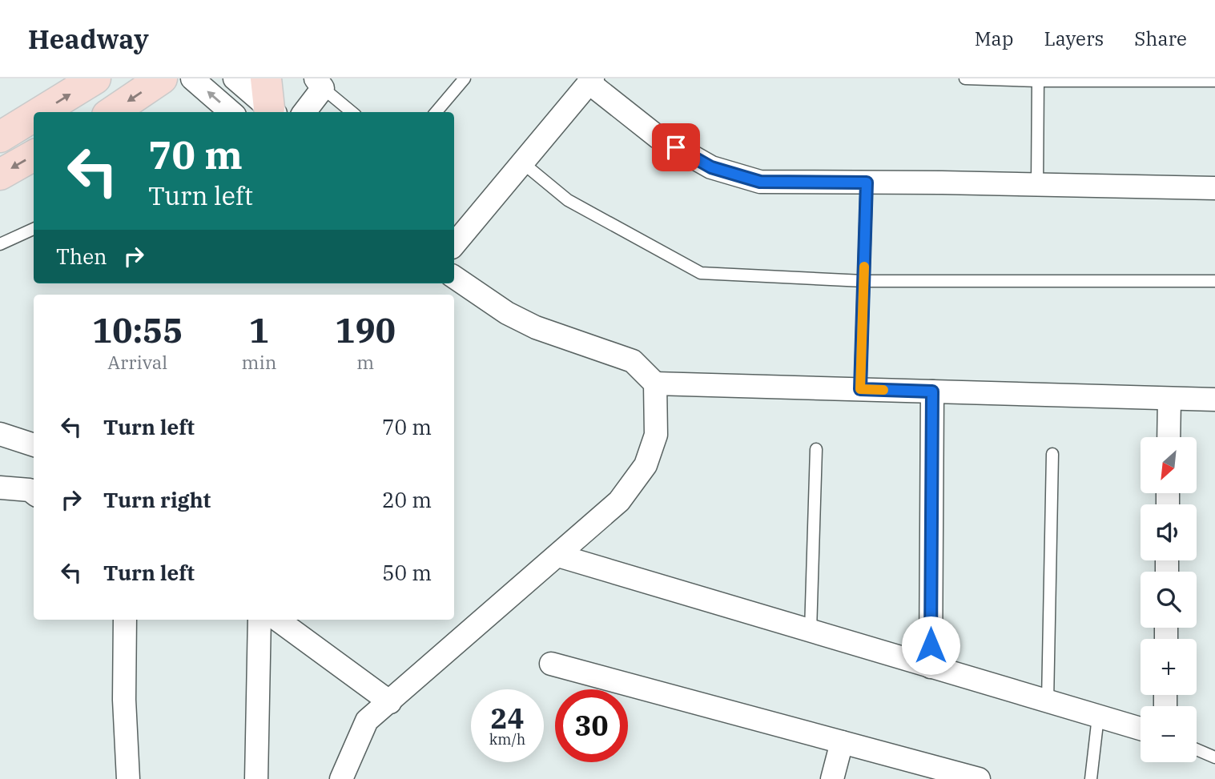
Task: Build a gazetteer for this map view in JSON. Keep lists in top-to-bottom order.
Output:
{
  "north": "bottom left",
  "page": {
    "header": "Headway",
    "nav": ["Map", "Layers", "Share"],
    "turn": ["70 m", "Turn left"],
    "then": "Then",
    "eta": [
      "10:55",
      "Arrival",
      "1",
      "min",
      "190",
      "m"
    ],
    "list": [
      {
        "name": "Turn left",
        "value": "70 m"
      },
      {
        "name": "Turn right",
        "value": "20 m"
      },
      {
        "name": "Turn left",
        "value": "50 m"
      }
    ],
    "map_buttons": ["+", "−"],
    "speed": "24 km/h",
    "limit": "30"
  }
}
